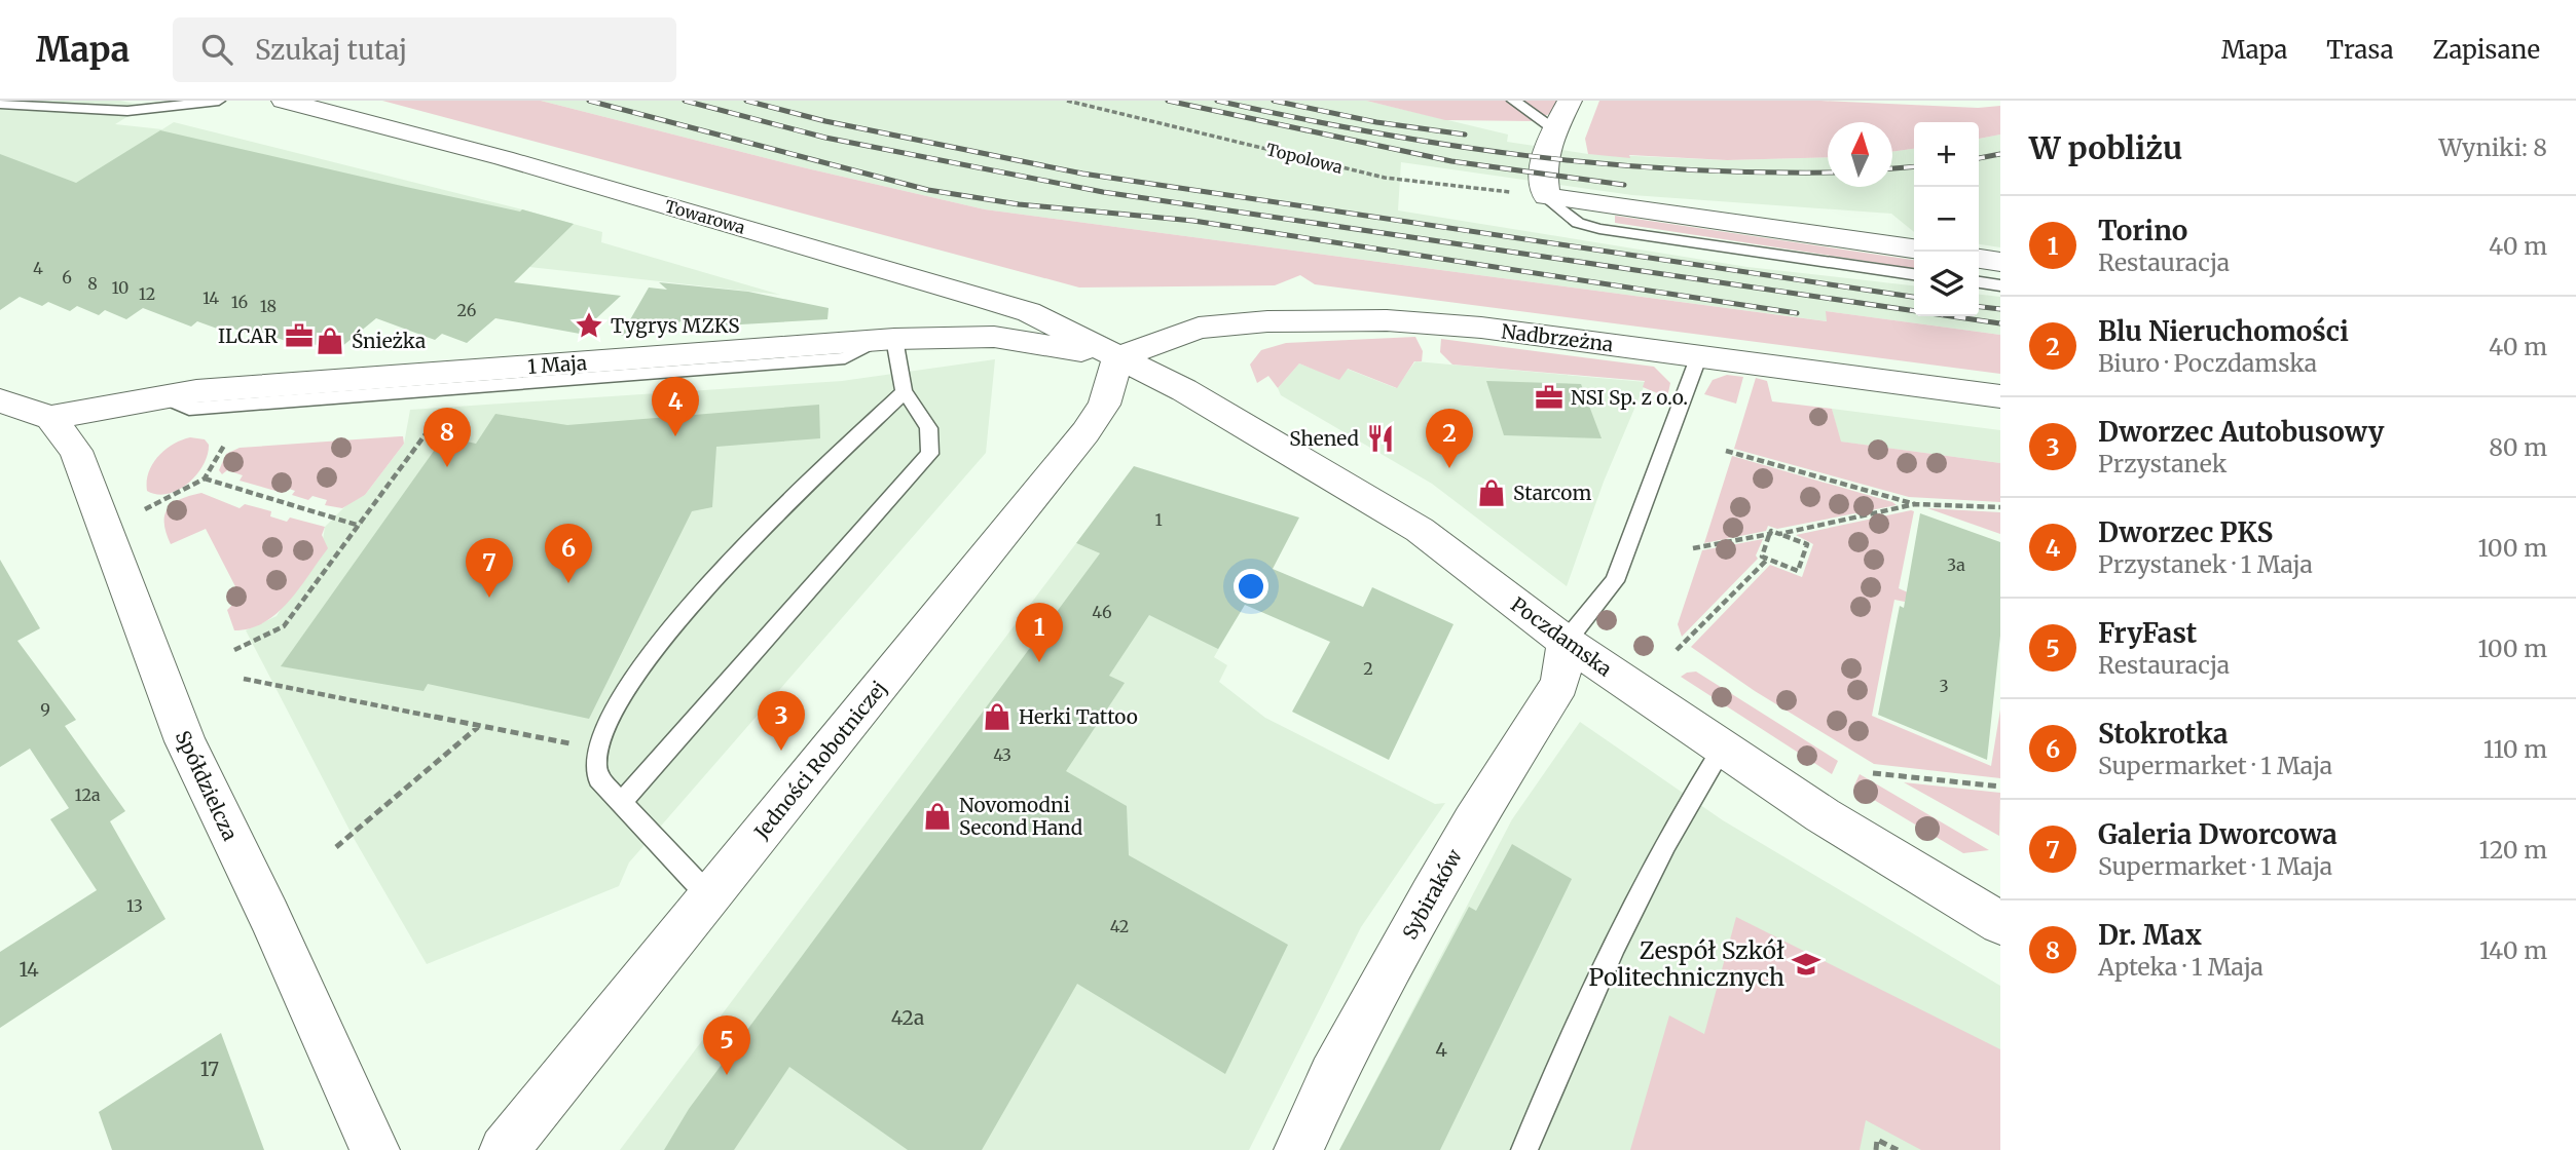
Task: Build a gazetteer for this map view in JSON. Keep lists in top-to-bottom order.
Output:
{
  "streets": {
    "street": [
      "Towarowa",
      "Nadbrzeżna",
      "1 Maja",
      "Poczdamska",
      "Jedności Robotniczej",
      "Spółdzielcza",
      "Sybiraków"
    ],
    "path": ["Topolowa"]
  },
  "crossings": [
    ["Towarowa", "Nadbrzeżna"],
    ["Towarowa", "1 Maja"],
    ["Towarowa", "Poczdamska"],
    ["Towarowa", "Jedności Robotniczej"],
    ["Nadbrzeżna", "1 Maja"],
    ["Nadbrzeżna", "Poczdamska"],
    ["Nadbrzeżna", "Jedności Robotniczej"],
    ["1 Maja", "Poczdamska"],
    ["1 Maja", "Jedności Robotniczej"],
    ["1 Maja", "Spółdzielcza"],
    ["Poczdamska", "Jedności Robotniczej"],
    ["Poczdamska", "Sybiraków"]
  ],
  "places": {
    "place": ["Tygrys MZKS"],
    "office": ["ILCAR", "NSI Sp. z o.o."],
    "shop": [
      "Śnieżka",
      "Starcom",
      "Herki Tattoo",
      "Novomodni Second Hand"
    ],
    "restaurant": ["Shened"],
    "school or university": ["Zespół Szkół Politechnicznych"]
  },
  "house_numbers": [
    "4",
    "6",
    "8",
    "10",
    "12",
    "14",
    "16",
    "18",
    "26",
    "1",
    "3a",
    "46",
    "2",
    "3",
    "9",
    "43",
    "12a",
    "13",
    "42",
    "14",
    "42a",
    "4",
    "17"
  ],
  "north": "top",
  "page": {
    "header": "Mapa",
    "search": "Szukaj tutaj",
    "nav": ["Mapa", "Trasa", "Zapisane"],
    "heading": ["W pobliżu", "Wyniki: 8"],
    "map_buttons": ["+", "−"],
    "list": [
      {
        "mark": "1",
        "name": "Torino",
        "note": "Restauracja",
        "value": "40 m"
      },
      {
        "mark": "2",
        "name": "Blu Nieruchomości",
        "note": "Biuro · Poczdamska",
        "value": "40 m"
      },
      {
        "mark": "3",
        "name": "Dworzec Autobusowy",
        "note": "Przystanek",
        "value": "80 m"
      },
      {
        "mark": "4",
        "name": "Dworzec PKS",
        "note": "Przystanek · 1 Maja",
        "value": "100 m"
      },
      {
        "mark": "5",
        "name": "FryFast",
        "note": "Restauracja",
        "value": "100 m"
      },
      {
        "mark": "6",
        "name": "Stokrotka",
        "note": "Supermarket · 1 Maja",
        "value": "110 m"
      },
      {
        "mark": "7",
        "name": "Galeria Dworcowa",
        "note": "Supermarket · 1 Maja",
        "value": "120 m"
      },
      {
        "mark": "8",
        "name": "Dr. Max",
        "note": "Apteka · 1 Maja",
        "value": "140 m"
      }
    ],
    "pins": [
      "4",
      "8",
      "2",
      "6",
      "7",
      "1",
      "3",
      "5"
    ]
  }
}
